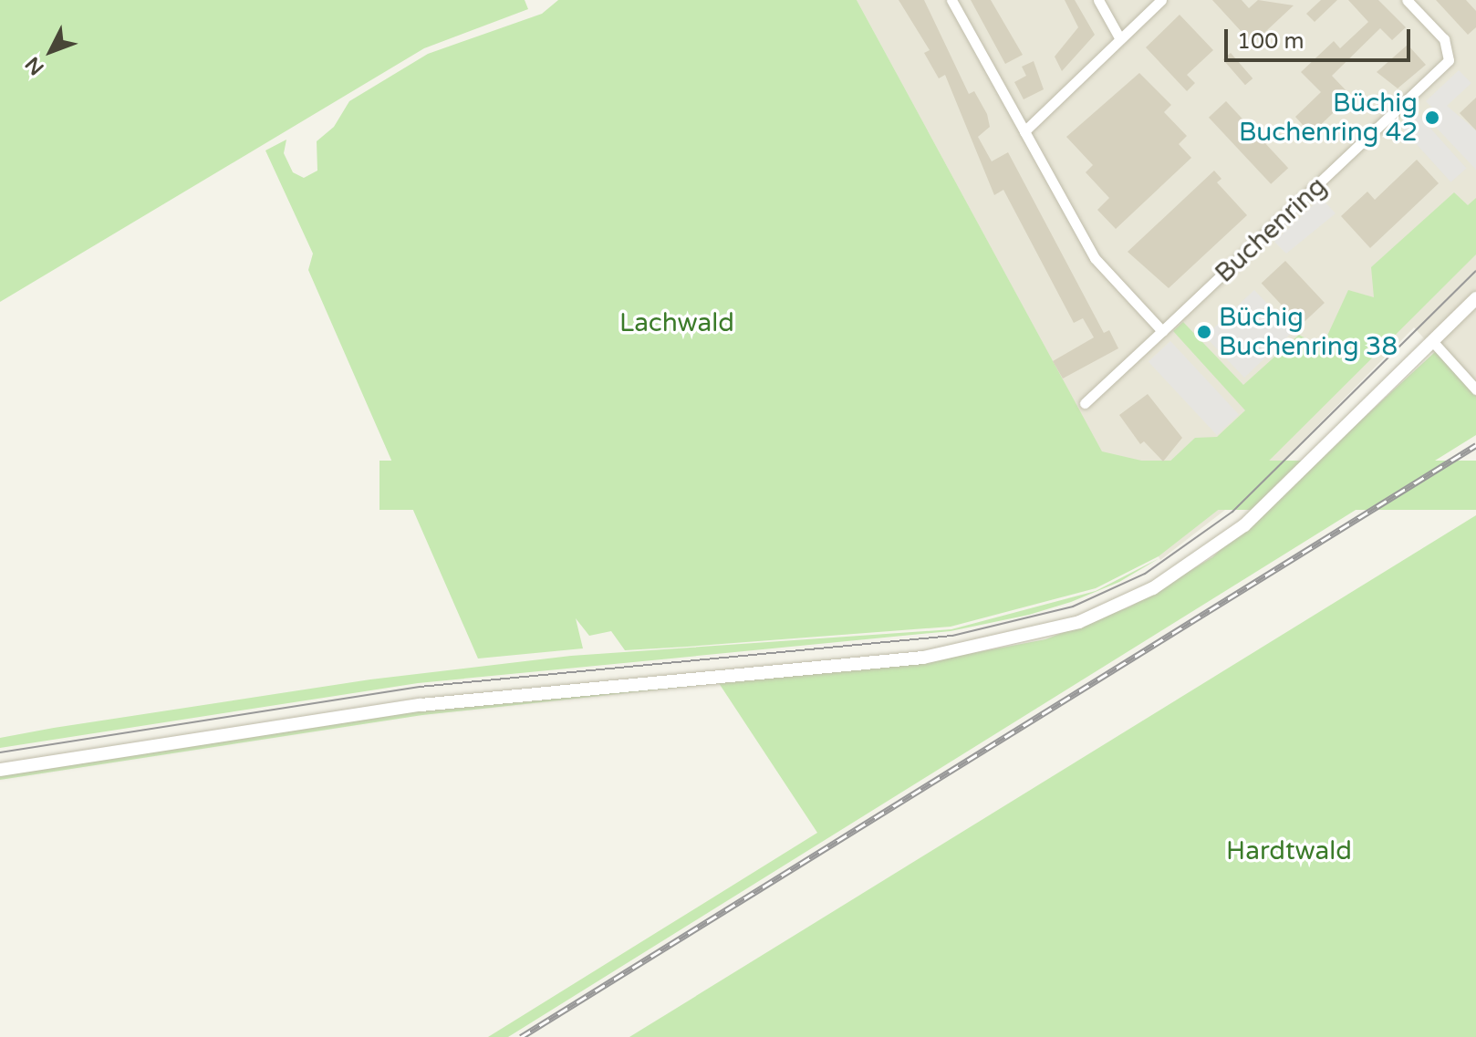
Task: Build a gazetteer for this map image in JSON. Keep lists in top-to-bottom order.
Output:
{
  "streets": {
    "street": ["Buchenring"]
  },
  "parks": ["Lachwald", "Hardtwald"],
  "places": ["Büchig Buchenring 42", "Büchig Buchenring 38"],
  "scale_bar": "100 m",
  "north": "bottom left"
}
